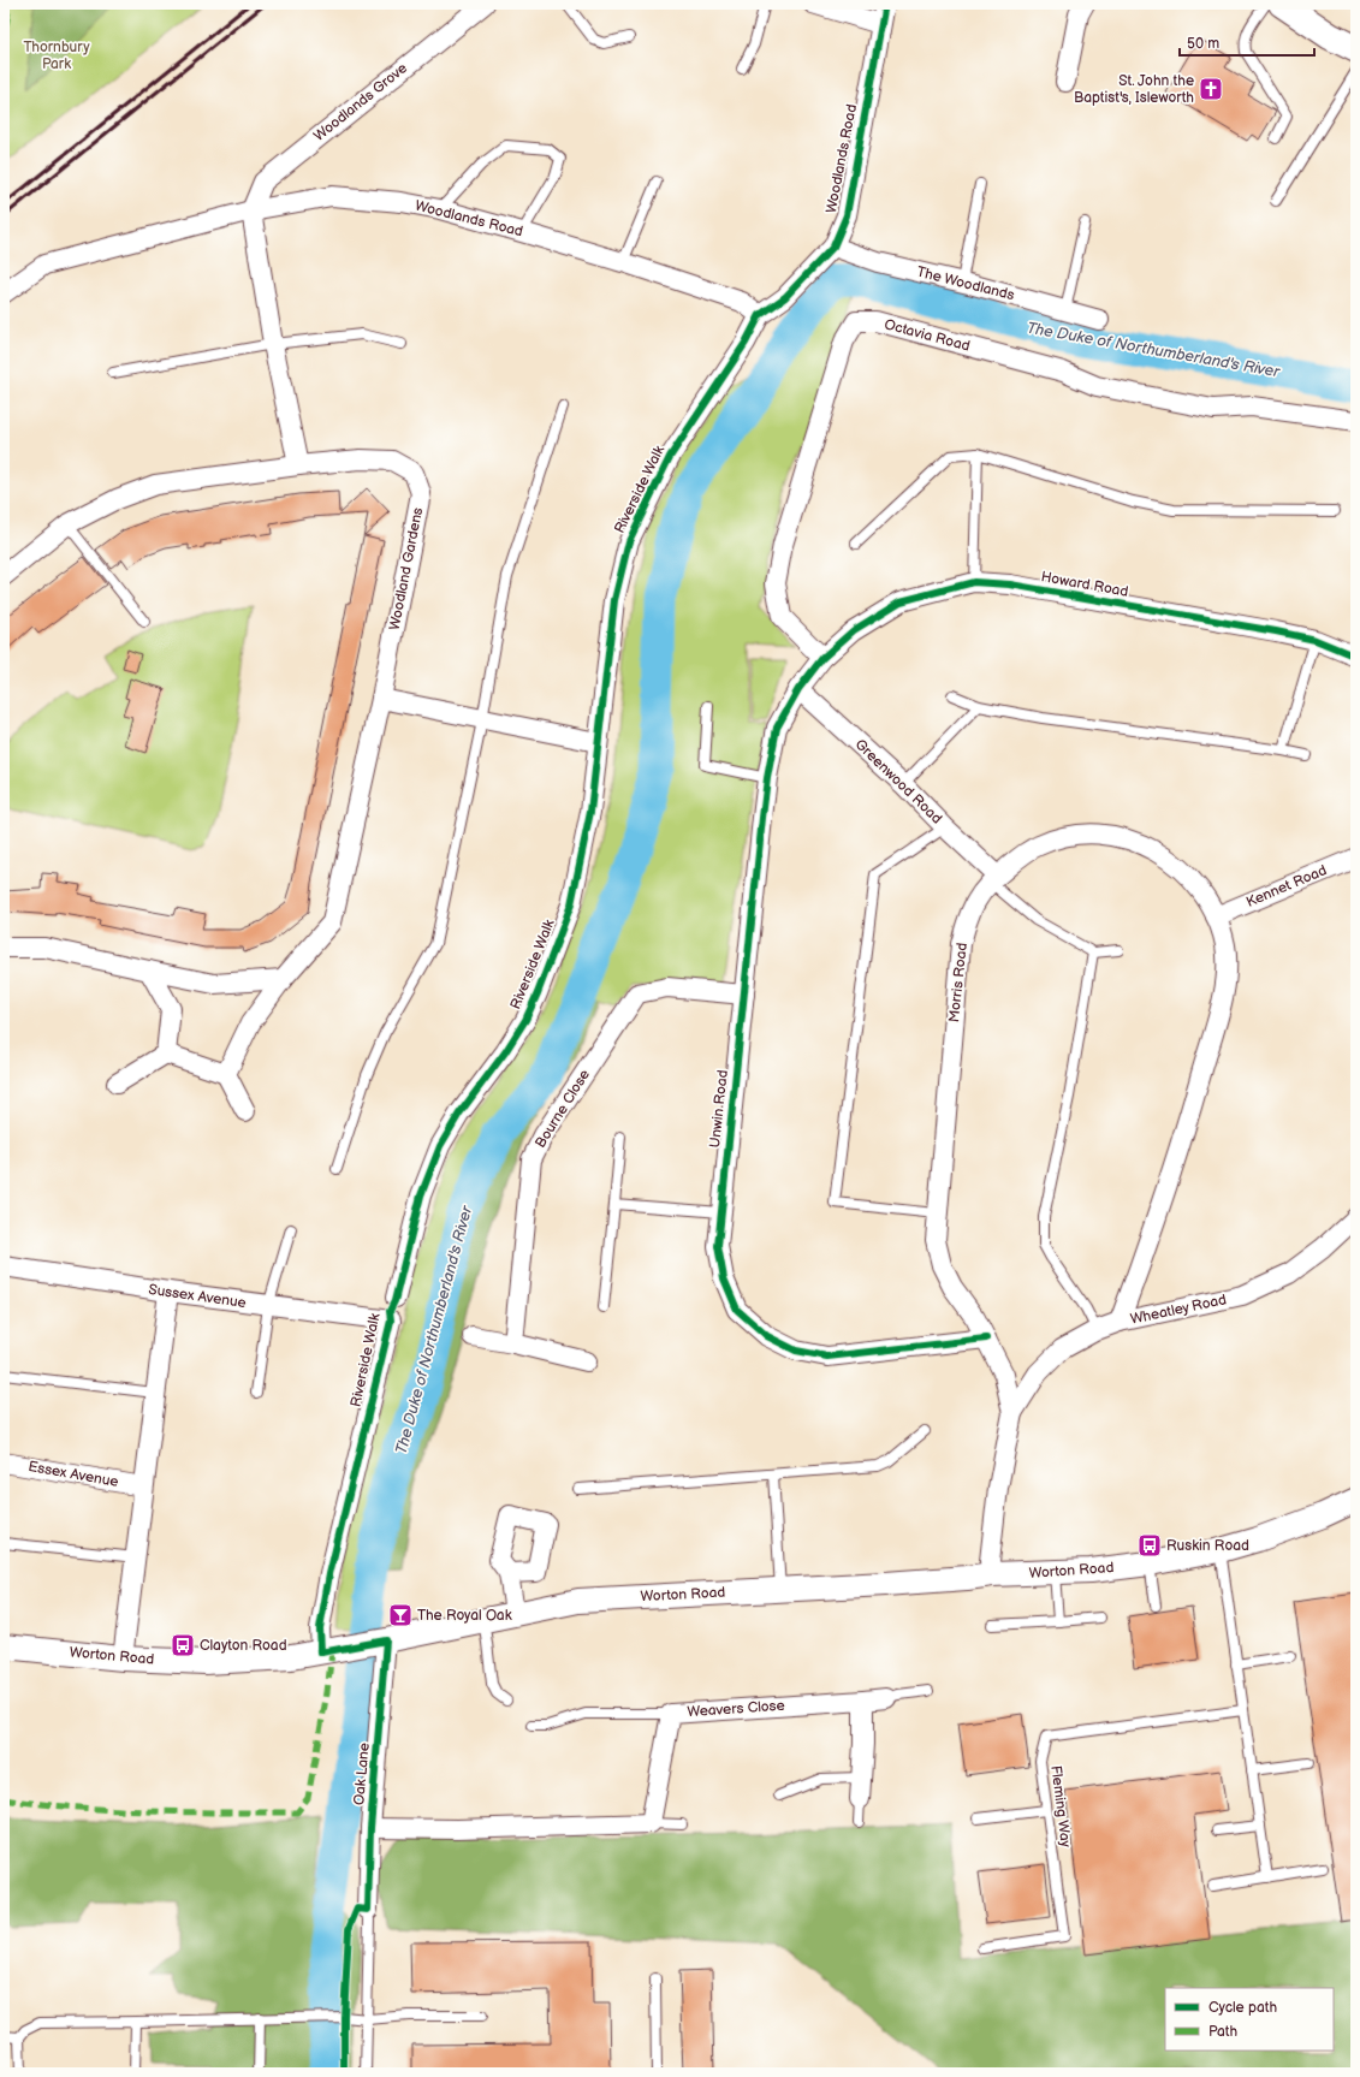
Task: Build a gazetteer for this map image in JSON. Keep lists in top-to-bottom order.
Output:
{
  "streets": {
    "street": [
      "Woodlands Grove",
      "Woodlands Road",
      "The Woodlands",
      "Octavia Road",
      "Riverside Walk",
      "Woodland Gardens",
      "Howard Road",
      "Greenwood Road",
      "Kennet Road",
      "Morris Road",
      "Bourne Close",
      "Unwin Road",
      "Sussex Avenue",
      "Wheatley Road",
      "Essex Avenue",
      "Worton Road",
      "Weavers Close",
      "Oak Lane"
    ],
    "lane": ["Fleming Way"]
  },
  "crossings": [
    ["Woodlands Grove", "Woodlands Road"],
    ["Woodlands Road", "The Woodlands"],
    ["Woodlands Road", "Riverside Walk"],
    ["Octavia Road", "Howard Road"],
    ["Octavia Road", "Unwin Road"],
    ["Riverside Walk", "Sussex Avenue"],
    ["Riverside Walk", "Worton Road"],
    ["Howard Road", "Unwin Road"],
    ["Greenwood Road", "Morris Road"],
    ["Greenwood Road", "Unwin Road"],
    ["Kennet Road", "Morris Road"],
    ["Morris Road", "Unwin Road"],
    ["Morris Road", "Wheatley Road"],
    ["Bourne Close", "Unwin Road"],
    ["Worton Road", "Oak Lane"]
  ],
  "water": ["The Duke of Northumberland's River"],
  "parks": ["Thornbury Park"],
  "places": {
    "church": ["St. John the Baptist's, Isleworth"],
    "bus stop": ["Ruskin Road", "Clayton Road"],
    "bar": ["The Royal Oak"]
  },
  "legend": ["Cycle path", "Path"],
  "scale_bar": "50 m"
}
